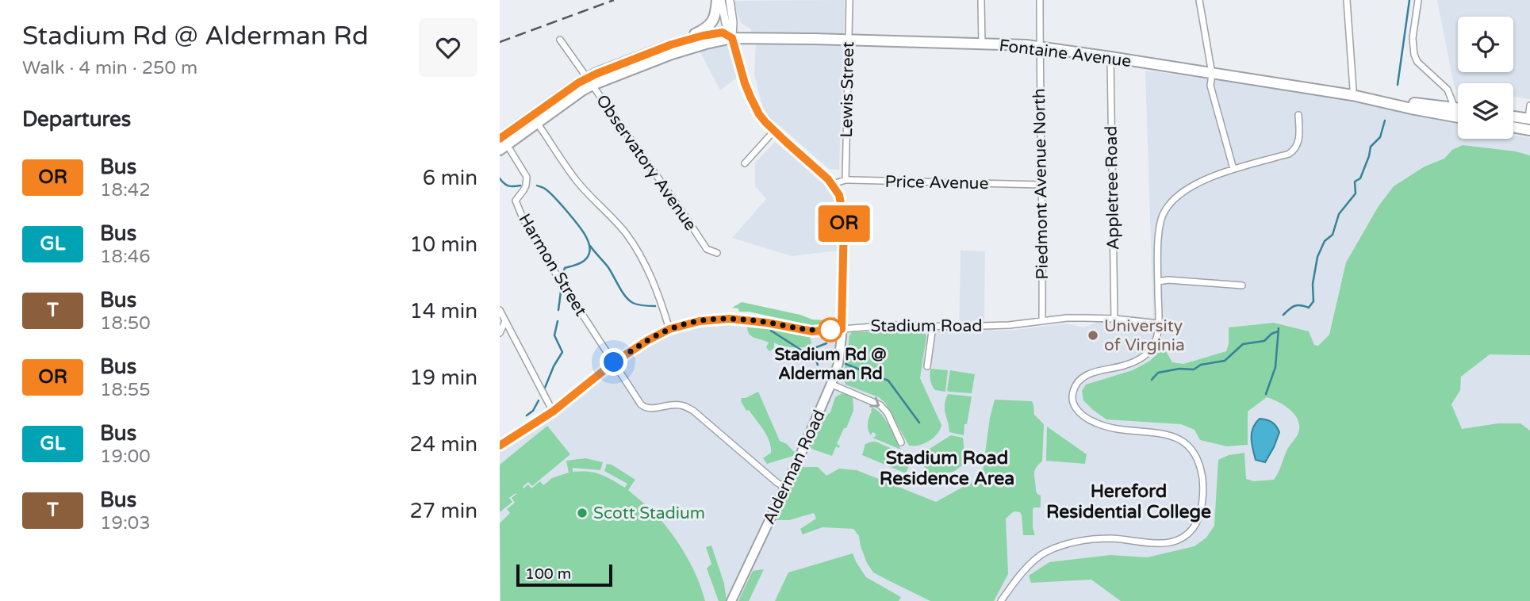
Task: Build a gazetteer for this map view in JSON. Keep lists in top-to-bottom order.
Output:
{
  "streets": {
    "main road": ["Fontaine Avenue", "Alderman Road"],
    "street": [
      "Lewis Street",
      "Observatory Avenue",
      "Price Avenue",
      "Piedmont Avenue North",
      "Appletree Road",
      "Harmon Street",
      "Stadium Road"
    ]
  },
  "crossings": [
    ["Fontaine Avenue", "Lewis Street"],
    ["Fontaine Avenue", "Piedmont Avenue North"],
    ["Fontaine Avenue", "Appletree Road"],
    ["Lewis Street", "Price Avenue"],
    ["Price Avenue", "Piedmont Avenue North"],
    ["Price Avenue", "Alderman Road"],
    ["Piedmont Avenue North", "Stadium Road"],
    ["Appletree Road", "Stadium Road"],
    ["Harmon Street", "Stadium Road"],
    ["Stadium Road", "Alderman Road"]
  ],
  "districts": ["Stadium Road Residence Area", "Hereford Residential College"],
  "places": ["Stadium Rd @ Alderman Rd", "University of Virginia", "Scott Stadium"],
  "lines": ["bus line OR"],
  "scale_bar": "100 m",
  "page": {
    "heading": [
      ["Stadium Rd @ Alderman Rd", "Walk · 4 min · 250 m"],
      "Departures"
    ],
    "on_map": "OR",
    "list": [
      {
        "mark": "OR",
        "name": "Bus",
        "note": "18:42",
        "value": "6 min"
      },
      {
        "mark": "GL",
        "name": "Bus",
        "note": "18:46",
        "value": "10 min"
      },
      {
        "mark": "T",
        "name": "Bus",
        "note": "18:50",
        "value": "14 min"
      },
      {
        "mark": "OR",
        "name": "Bus",
        "note": "18:55",
        "value": "19 min"
      },
      {
        "mark": "GL",
        "name": "Bus",
        "note": "19:00",
        "value": "24 min"
      },
      {
        "mark": "T",
        "name": "Bus",
        "note": "19:03",
        "value": "27 min"
      }
    ],
    "scale": "100 m"
  }
}
